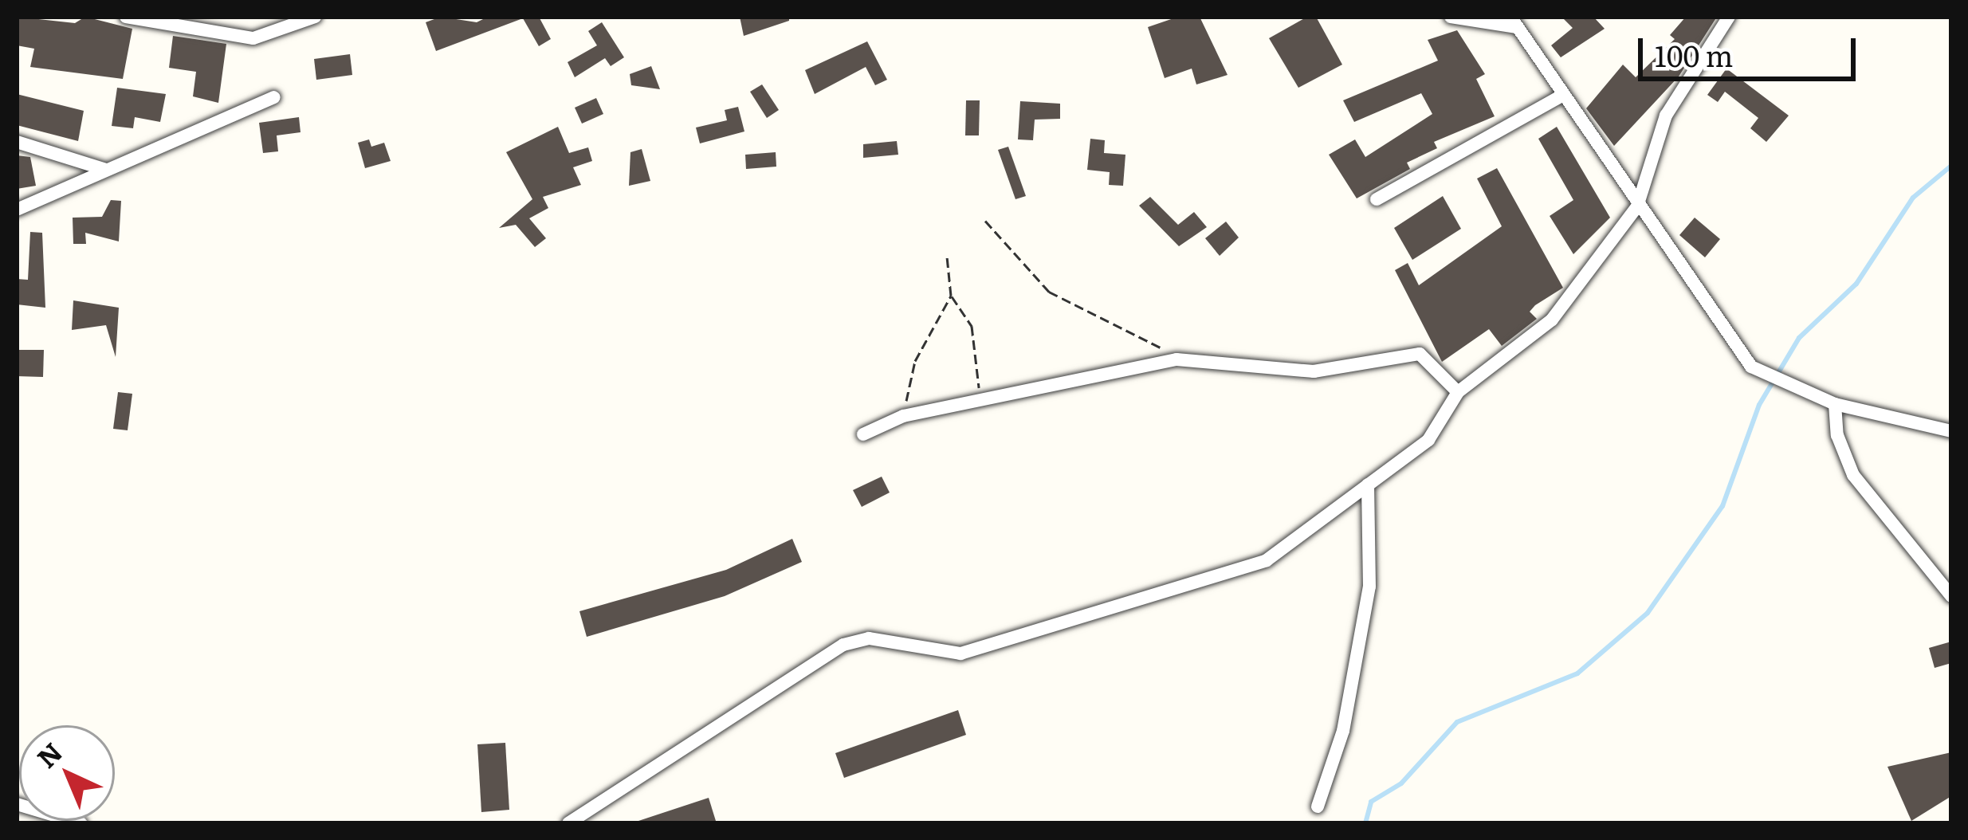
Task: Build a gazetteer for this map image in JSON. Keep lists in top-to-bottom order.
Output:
{
  "scale_bar": "100 m",
  "north": "top left"
}
